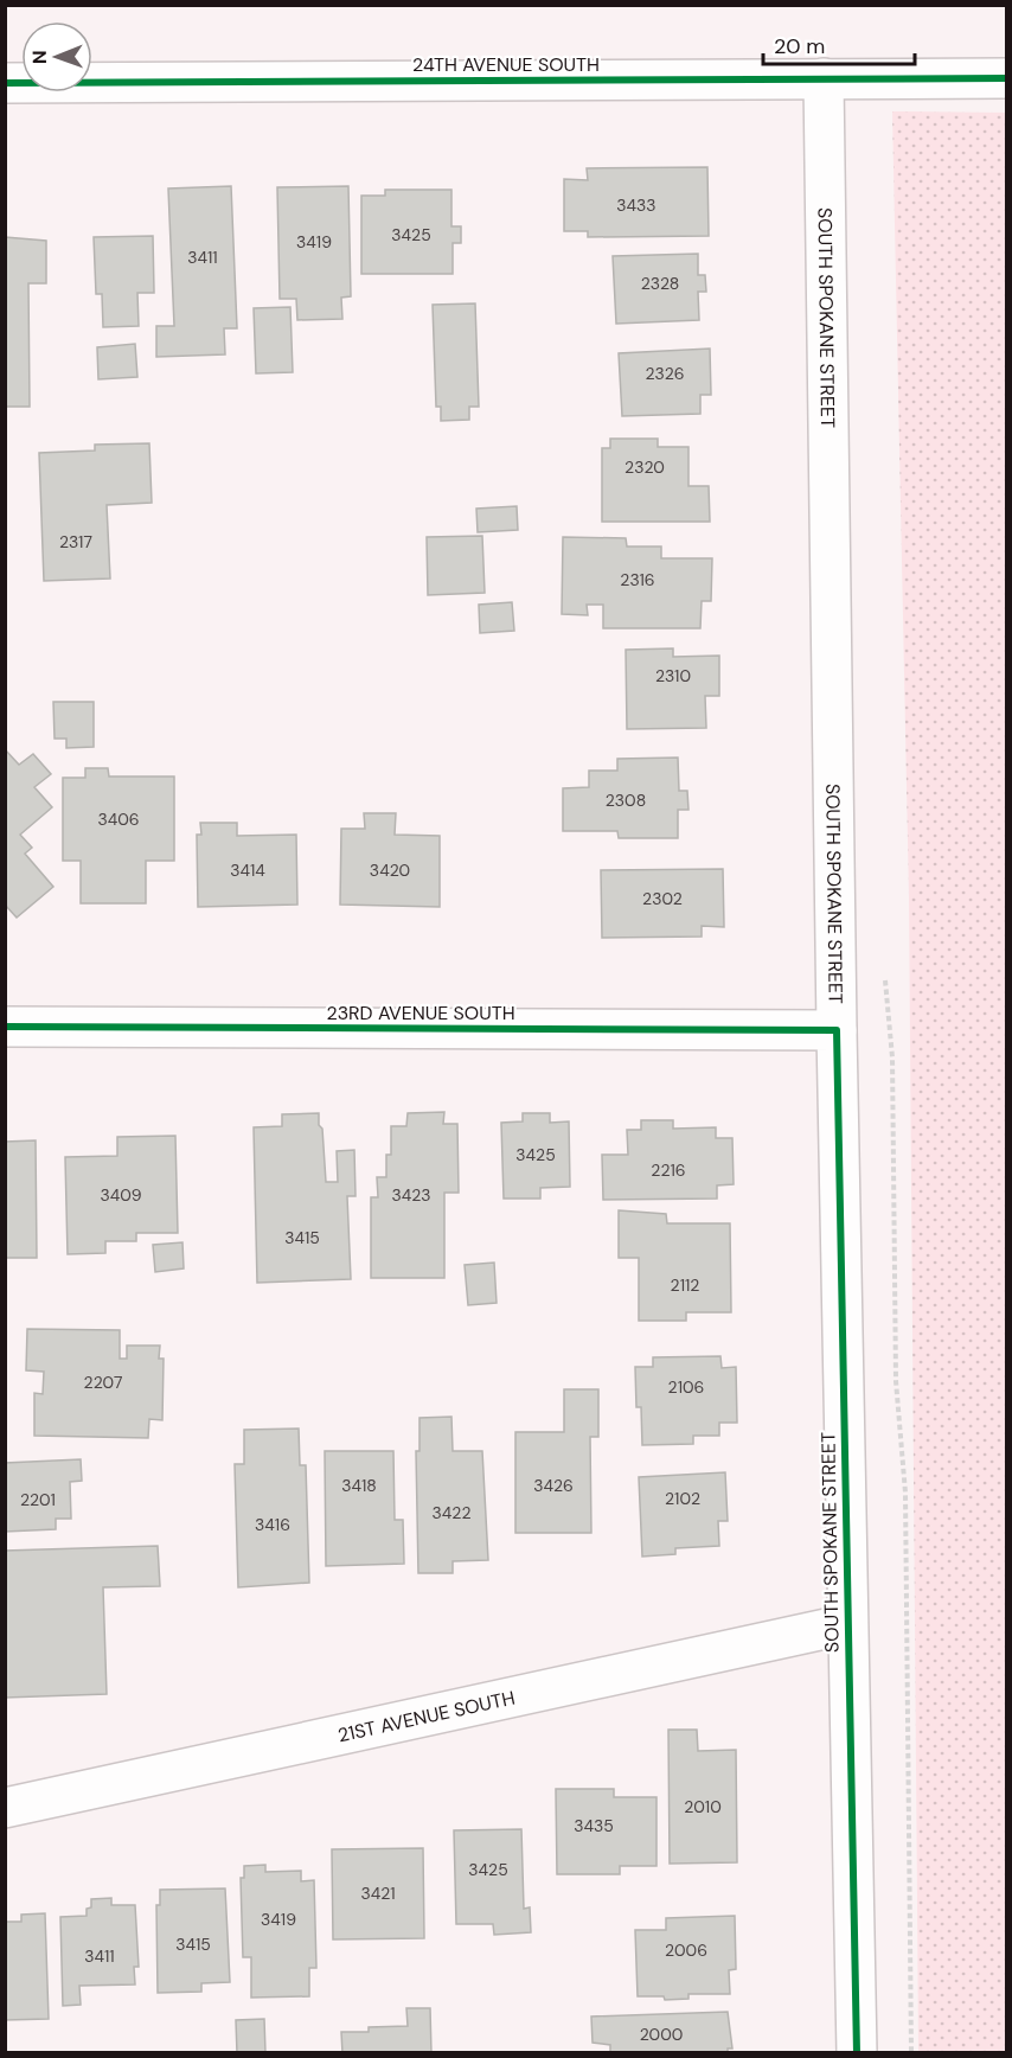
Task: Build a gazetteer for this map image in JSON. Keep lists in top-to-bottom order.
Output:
{
  "streets": {
    "street": [
      "24TH AVENUE SOUTH",
      "SOUTH SPOKANE STREET",
      "23RD AVENUE SOUTH",
      "21ST AVENUE SOUTH"
    ]
  },
  "crossings": [
    ["24TH AVENUE SOUTH", "SOUTH SPOKANE STREET"],
    ["SOUTH SPOKANE STREET", "23RD AVENUE SOUTH"],
    ["SOUTH SPOKANE STREET", "21ST AVENUE SOUTH"]
  ],
  "house_numbers": [
    "3433",
    "3425",
    "3419",
    "3411",
    "2328",
    "2326",
    "2320",
    "2317",
    "2316",
    "2310",
    "2308",
    "3406",
    "3414",
    "3420",
    "2302",
    "3425",
    "2216",
    "3409",
    "3423",
    "3415",
    "2112",
    "2207",
    "2106",
    "3418",
    "3426",
    "2102",
    "2201",
    "3422",
    "3416",
    "2010",
    "3435",
    "3425",
    "3421",
    "3419",
    "3415",
    "2006",
    "3411",
    "2000"
  ],
  "scale_bar": "20 m",
  "north": "left"
}
